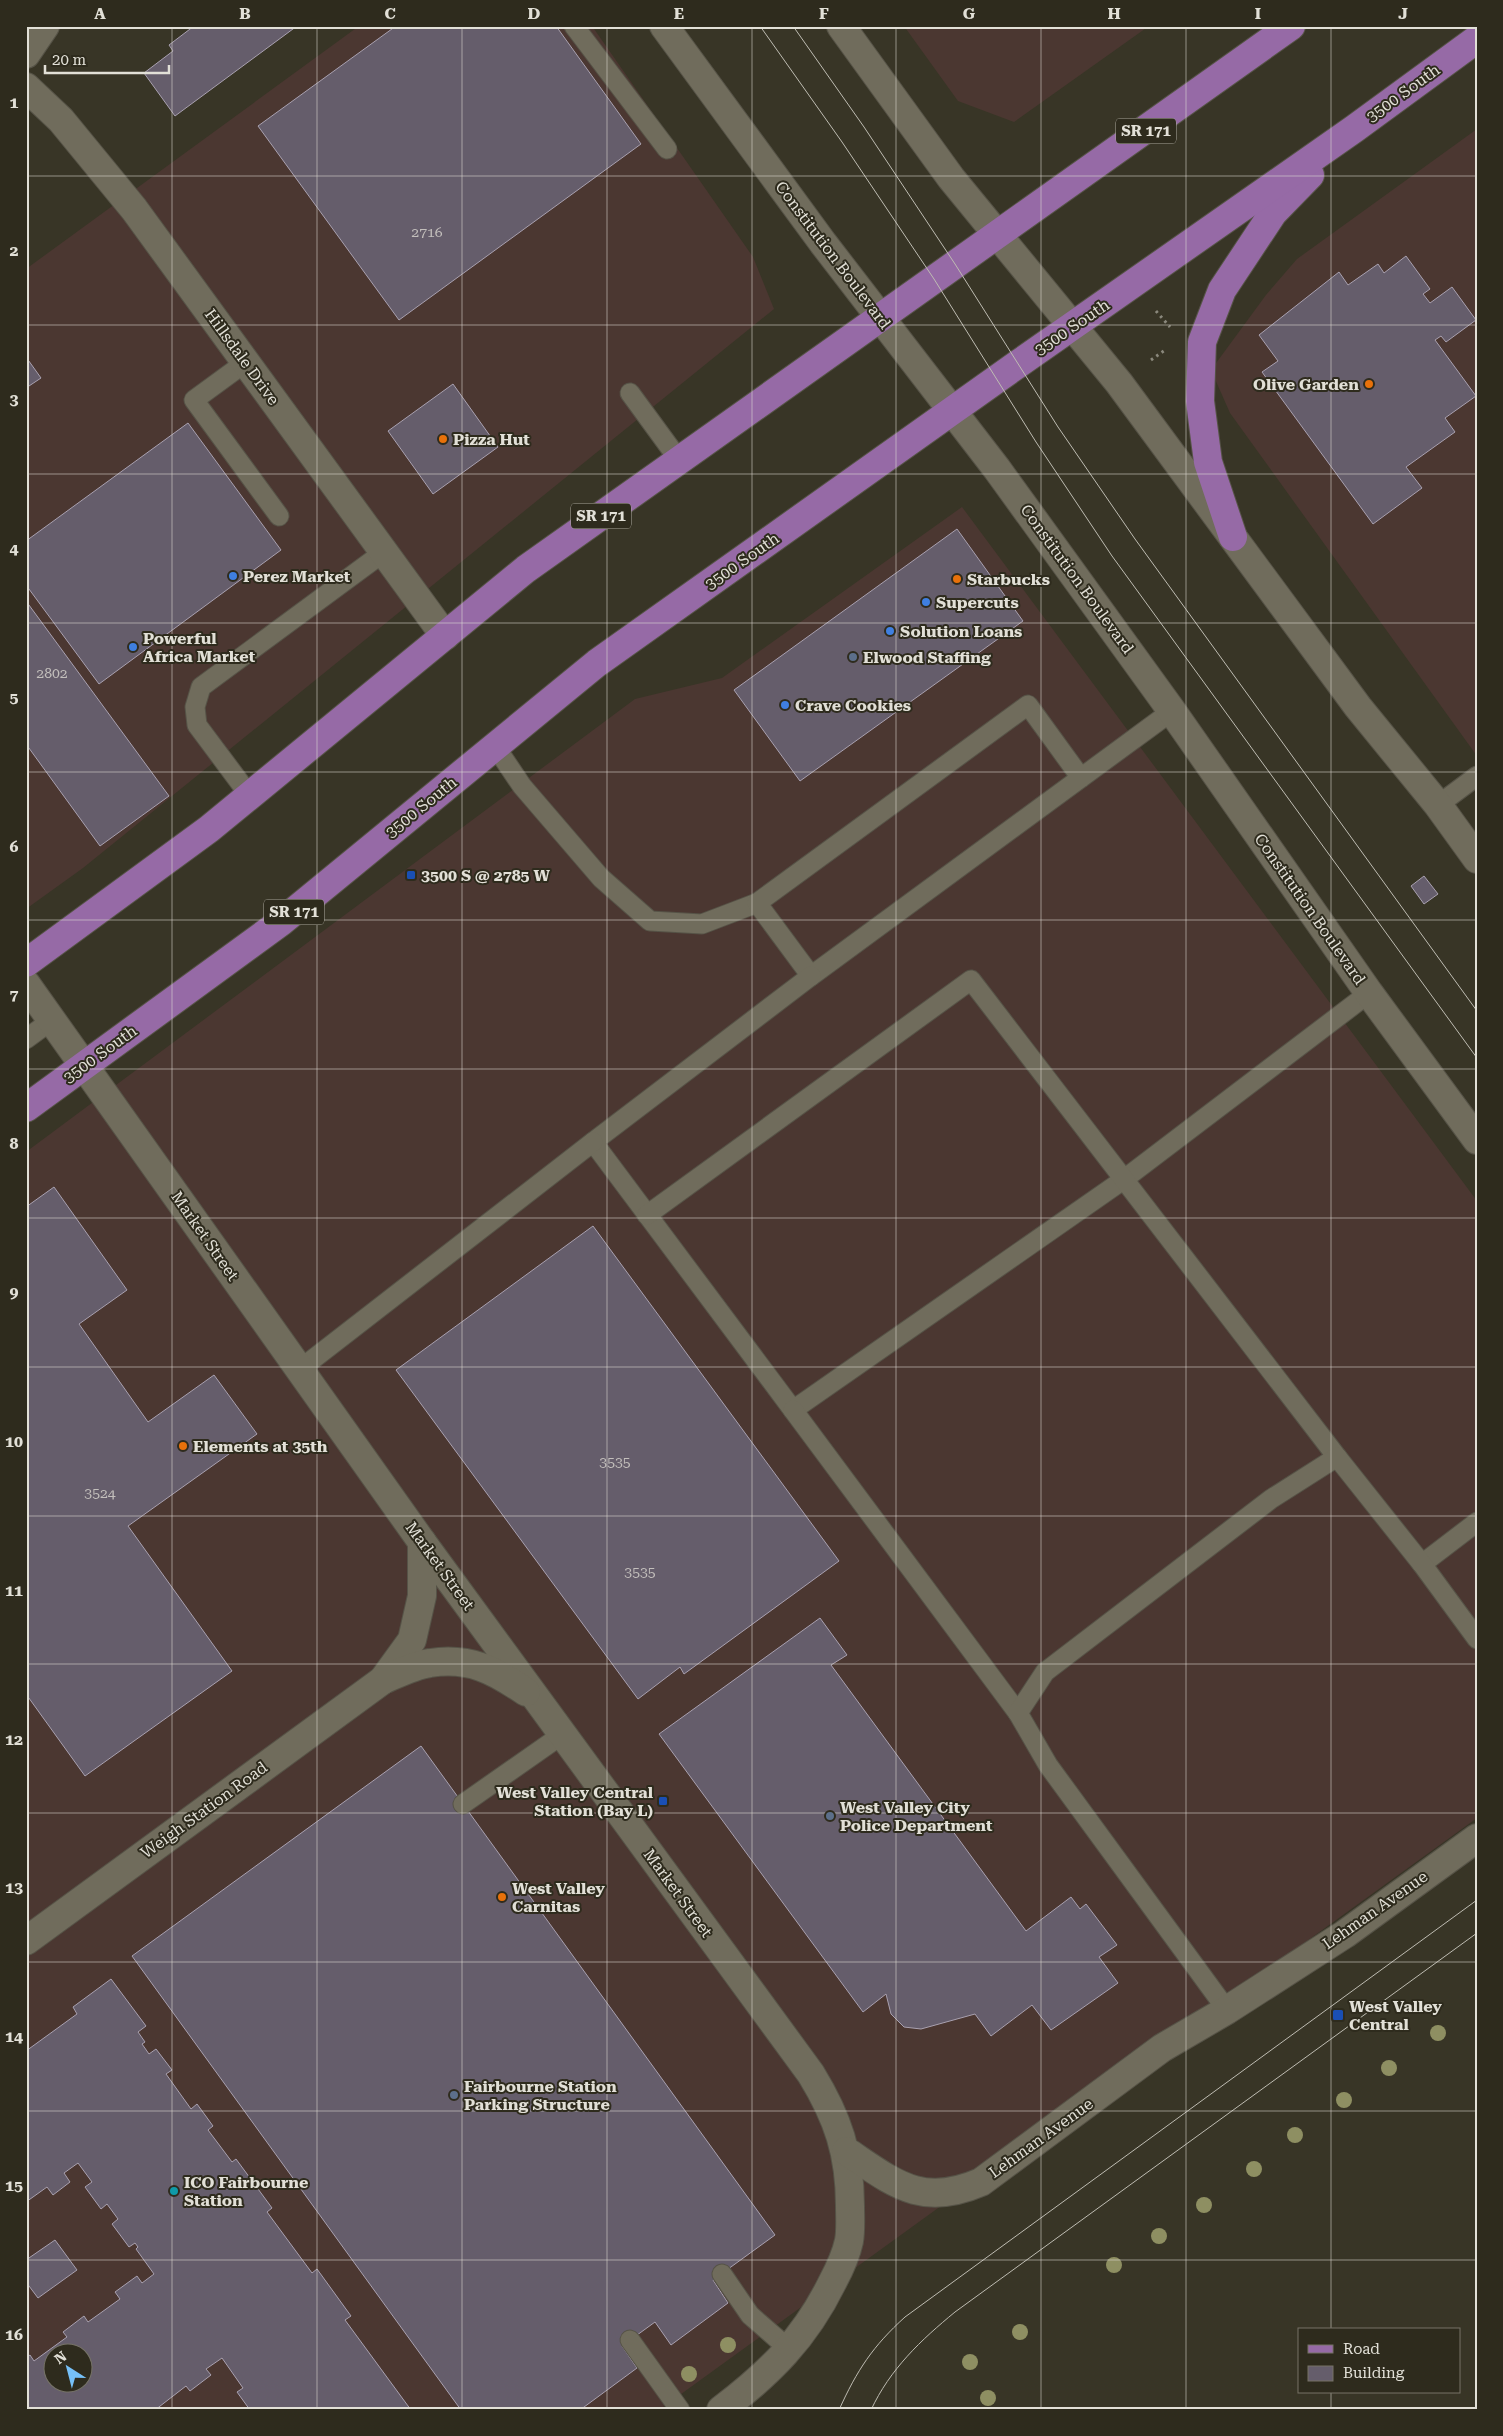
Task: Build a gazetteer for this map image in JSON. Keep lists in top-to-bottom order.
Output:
{
  "streets": {
    "main road": ["3500 South", "SR 171"],
    "street": [
      "Constitution Boulevard",
      "Hillsdale Drive",
      "Market Street",
      "Weigh Station Road",
      "Lehman Avenue"
    ]
  },
  "crossings": [
    ["3500 South", "Constitution Boulevard"],
    ["3500 South", "Market Street"],
    ["SR 171", "Constitution Boulevard"],
    ["SR 171", "Hillsdale Drive"],
    ["Market Street", "Weigh Station Road"],
    ["Market Street", "Lehman Avenue"]
  ],
  "places": {
    "other": [
      "Olive Garden",
      "Pizza Hut",
      "Perez Market",
      "Starbucks",
      "Supercuts",
      "Solution Loans",
      "Powerful Africa Market",
      "Elwood Staffing",
      "Crave Cookies",
      "Elements at 35th",
      "West Valley City Police Department",
      "West Valley Carnitas",
      "Fairbourne Station Parking Structure",
      "ICO Fairbourne Station"
    ],
    "transit": ["3500 S @ 2785 W", "West Valley Central Station (Bay L)", "West Valley Central"]
  },
  "house_numbers": [
    "2716",
    "2802",
    "3535",
    "3524",
    "3535"
  ],
  "legend": ["Road", "Building"],
  "scale_bar": "20 m",
  "north": "top left",
  "grid": {
    "columns": [
      "A",
      "B",
      "C",
      "D",
      "E",
      "F",
      "G",
      "H",
      "I",
      "J"
    ],
    "rows": [
      "1",
      "2",
      "3",
      "4",
      "5",
      "6",
      "7",
      "8",
      "9",
      "10",
      "11",
      "12",
      "13",
      "14",
      "15",
      "16"
    ]
  }
}
